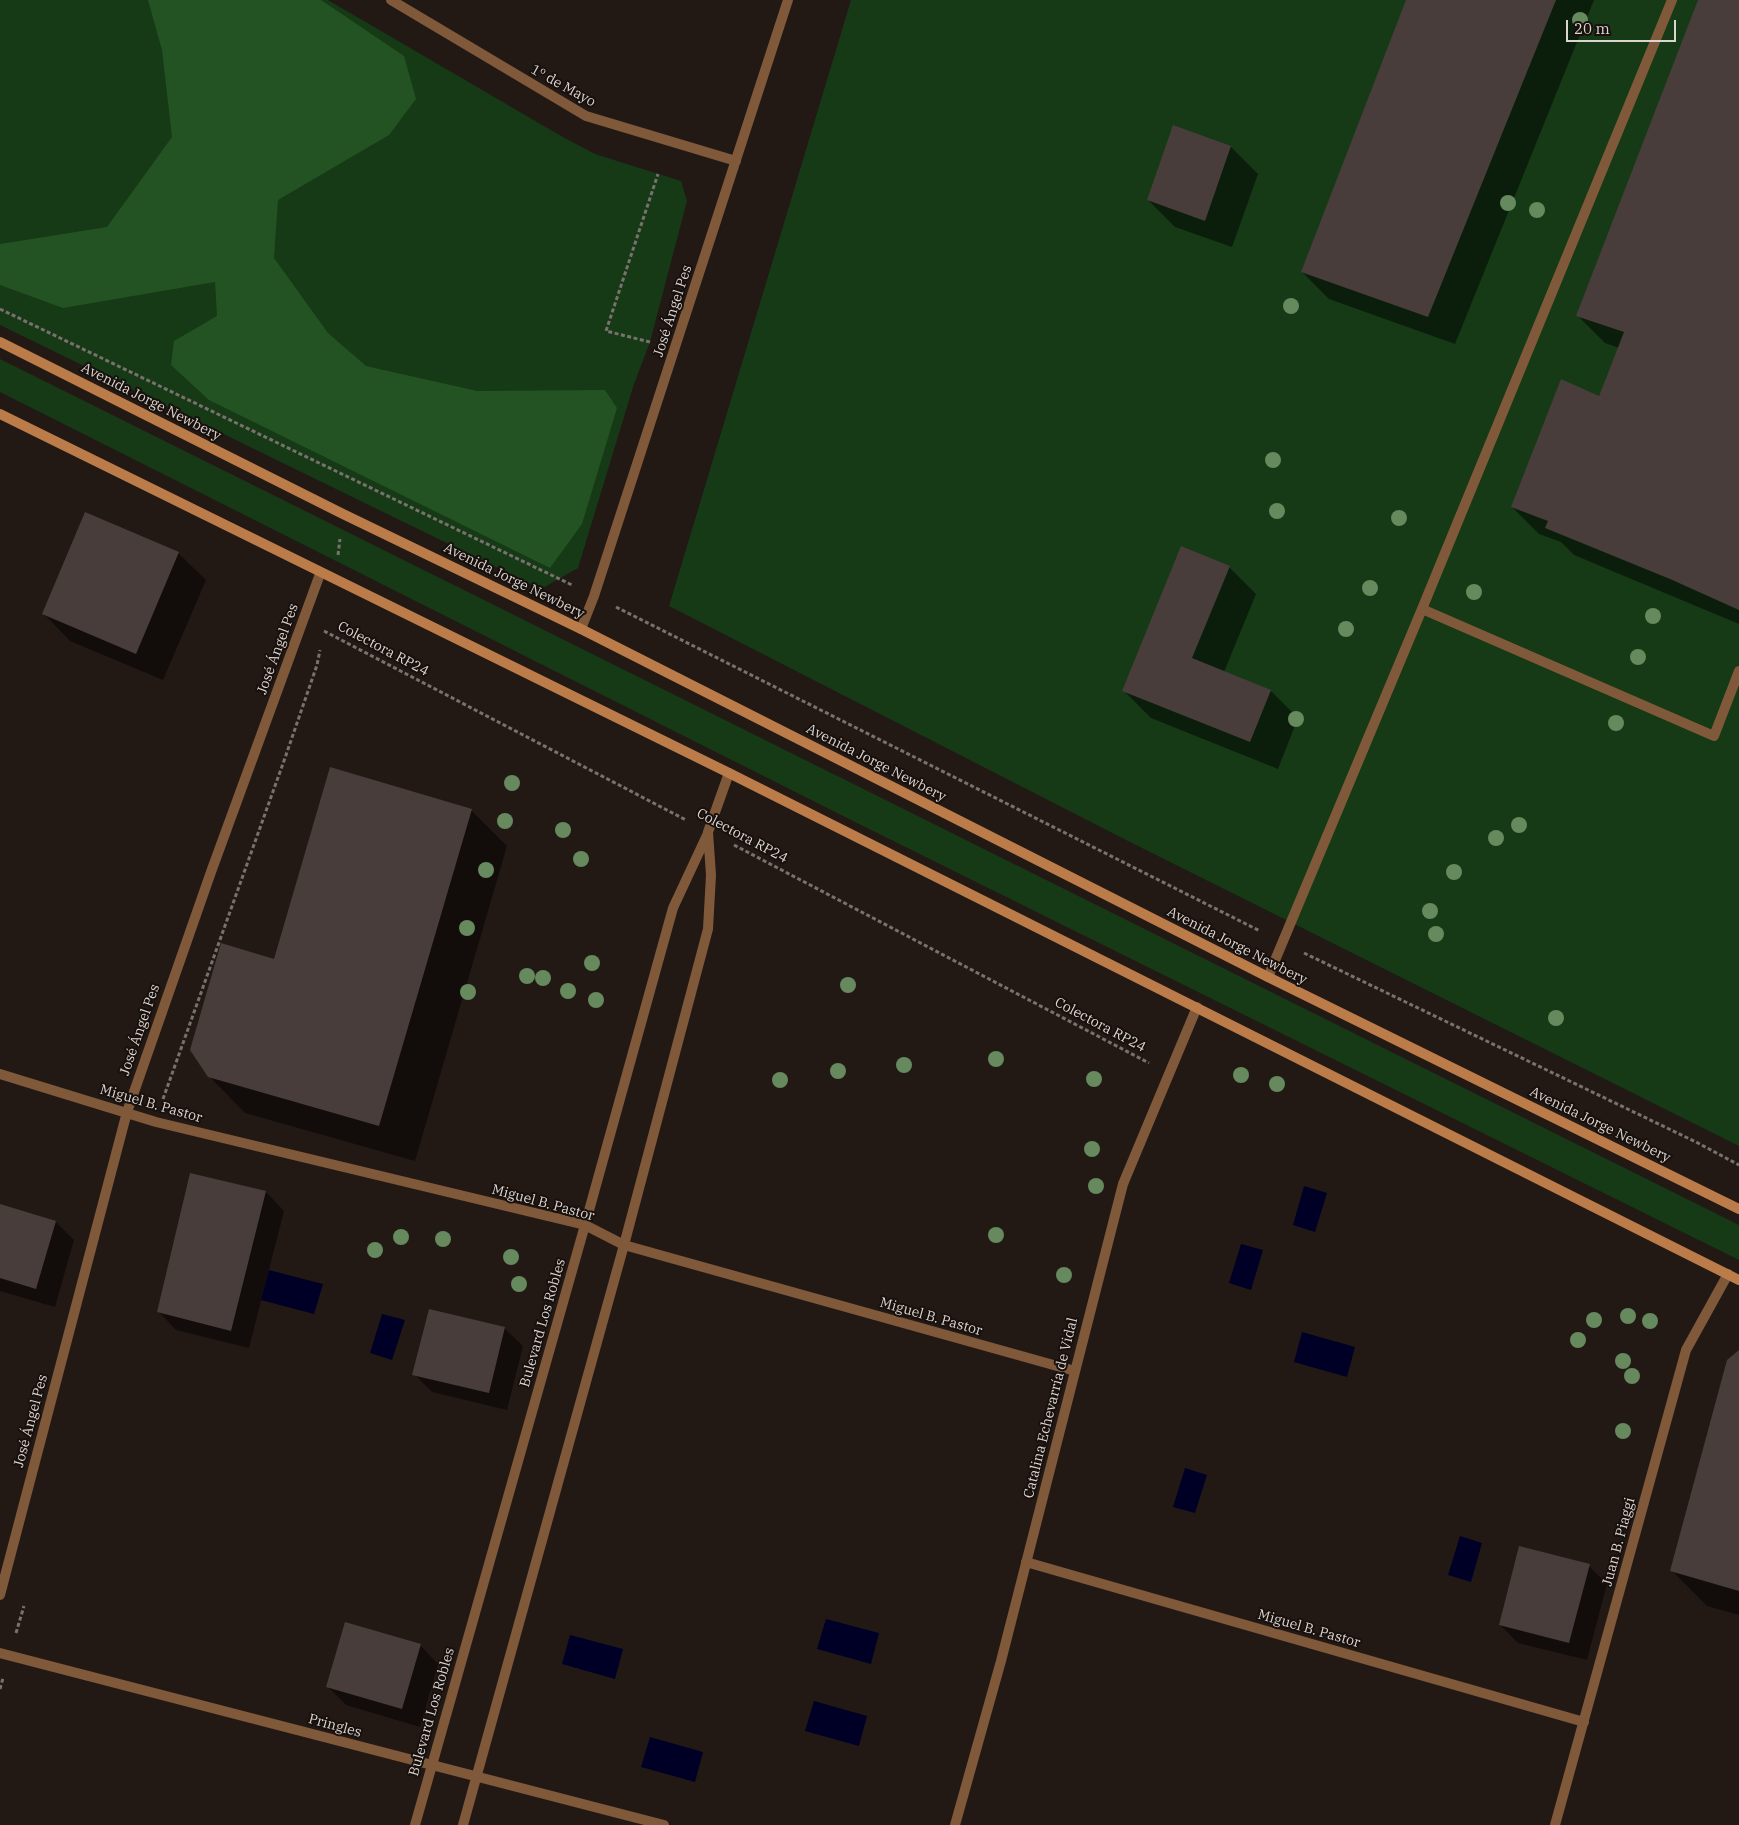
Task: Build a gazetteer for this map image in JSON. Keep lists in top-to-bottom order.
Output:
{
  "streets": {
    "main road": ["Avenida Jorge Newbery"],
    "street": [
      "1º de Mayo",
      "José Ángel Pes",
      "Miguel B. Pastor",
      "Bulevard Los Robles",
      "Catalina Echevarría de Vidal",
      "Juan B. Piaggi",
      "Pringles"
    ],
    "path": ["Colectora RP24"]
  },
  "crossings": [
    ["1º de Mayo", "José Ángel Pes"],
    ["José Ángel Pes", "Avenida Jorge Newbery"],
    ["José Ángel Pes", "Colectora RP24"],
    ["José Ángel Pes", "Miguel B. Pastor"],
    ["Colectora RP24", "Bulevard Los Robles"],
    ["Colectora RP24", "Catalina Echevarría de Vidal"],
    ["Miguel B. Pastor", "Bulevard Los Robles"],
    ["Miguel B. Pastor", "Catalina Echevarría de Vidal"],
    ["Miguel B. Pastor", "Juan B. Piaggi"],
    ["Bulevard Los Robles", "Pringles"]
  ],
  "scale_bar": "20 m"
}
